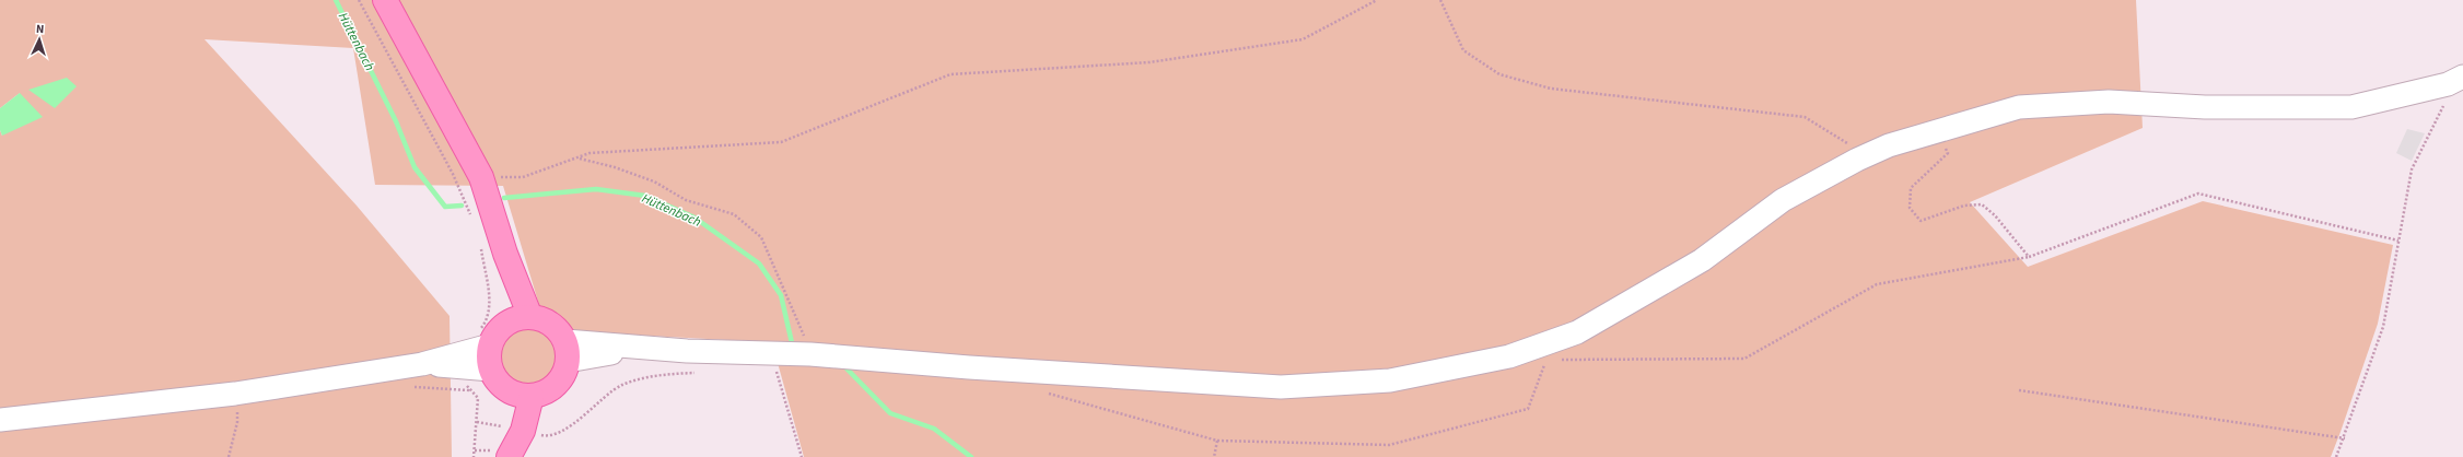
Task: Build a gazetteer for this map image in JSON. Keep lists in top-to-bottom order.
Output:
{
  "water": ["Hüttenbach"],
  "north": "top"
}
